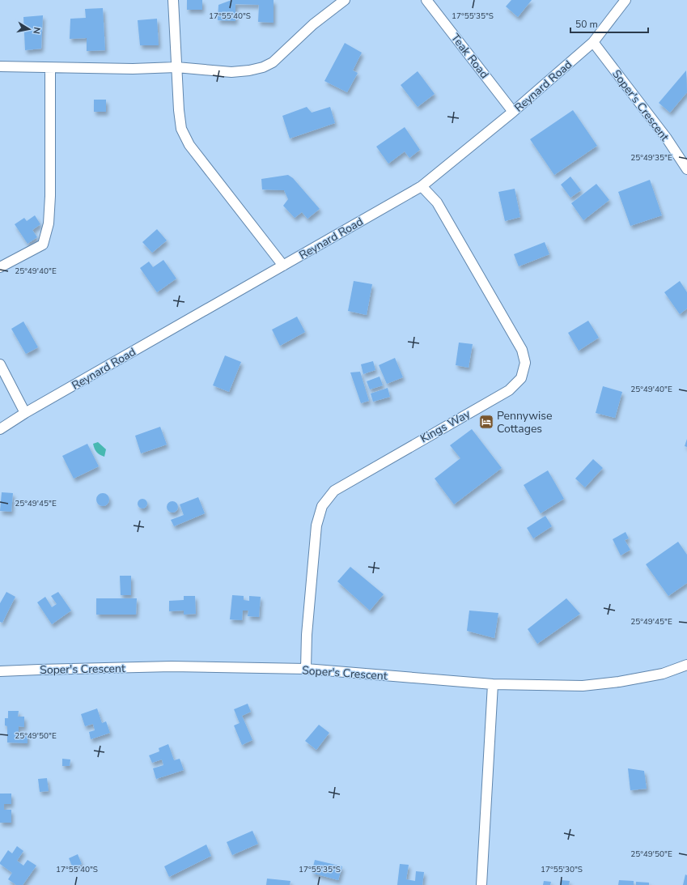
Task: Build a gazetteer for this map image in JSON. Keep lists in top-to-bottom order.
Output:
{
  "streets": {
    "street": [
      "Teak Road",
      "Reynard Road",
      "Soper's Crescent",
      "Kings Way"
    ]
  },
  "crossings": [
    ["Teak Road", "Reynard Road"],
    ["Reynard Road", "Soper's Crescent"],
    ["Reynard Road", "Kings Way"],
    ["Soper's Crescent", "Kings Way"]
  ],
  "places": {
    "hotel": ["Pennywise Cottages"]
  },
  "scale_bar": "50 m",
  "north": "right",
  "coordinates": [
    "17°55'40\"S",
    "17°55'35\"S",
    "25°49'35\"E",
    "25°49'40\"E",
    "25°49'45\"E",
    "25°49'50\"E",
    "17°55'30\"S"
  ]
}
